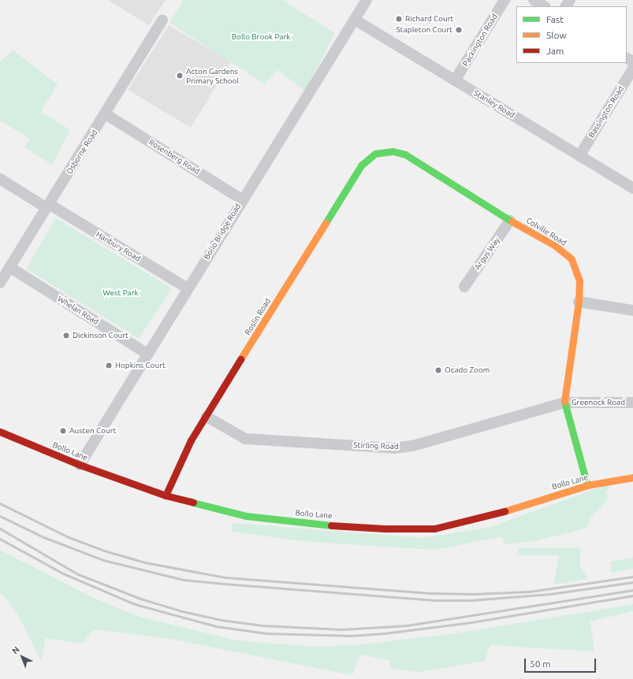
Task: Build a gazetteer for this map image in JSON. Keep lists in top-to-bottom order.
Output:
{
  "streets": {
    "street": [
      "Packington Road",
      "Stanley Road",
      "Bassington Road",
      "Osborne Road",
      "Rosenberg Road",
      "Bollo Bridge Road",
      "Colville Road",
      "Hanbury Road",
      "Argus Way",
      "Whelan Road",
      "Roslin Road",
      "Greenock Road",
      "Stirling Road",
      "Bollo Lane"
    ]
  },
  "crossings": [
    ["Packington Road", "Stanley Road"],
    ["Stanley Road", "Bassington Road"],
    ["Stanley Road", "Bollo Bridge Road"],
    ["Osborne Road", "Rosenberg Road"],
    ["Osborne Road", "Hanbury Road"],
    ["Osborne Road", "Whelan Road"],
    ["Rosenberg Road", "Bollo Bridge Road"],
    ["Bollo Bridge Road", "Hanbury Road"],
    ["Bollo Bridge Road", "Whelan Road"],
    ["Bollo Bridge Road", "Bollo Lane"],
    ["Colville Road", "Argus Way"],
    ["Colville Road", "Roslin Road"],
    ["Colville Road", "Greenock Road"],
    ["Colville Road", "Stirling Road"],
    ["Colville Road", "Bollo Lane"],
    ["Roslin Road", "Stirling Road"],
    ["Roslin Road", "Bollo Lane"],
    ["Greenock Road", "Stirling Road"]
  ],
  "parks": ["Bollo Brook Park", "West Park"],
  "places": [
    "Richard Court",
    "Stapleton Court",
    "Acton Gardens Primary School",
    "Dickinson Court",
    "Hopkins Court",
    "Ocado Zoom",
    "Austen Court"
  ],
  "legend": ["Fast", "Slow", "Jam"],
  "scale_bar": "50 m",
  "north": "top left"
}
